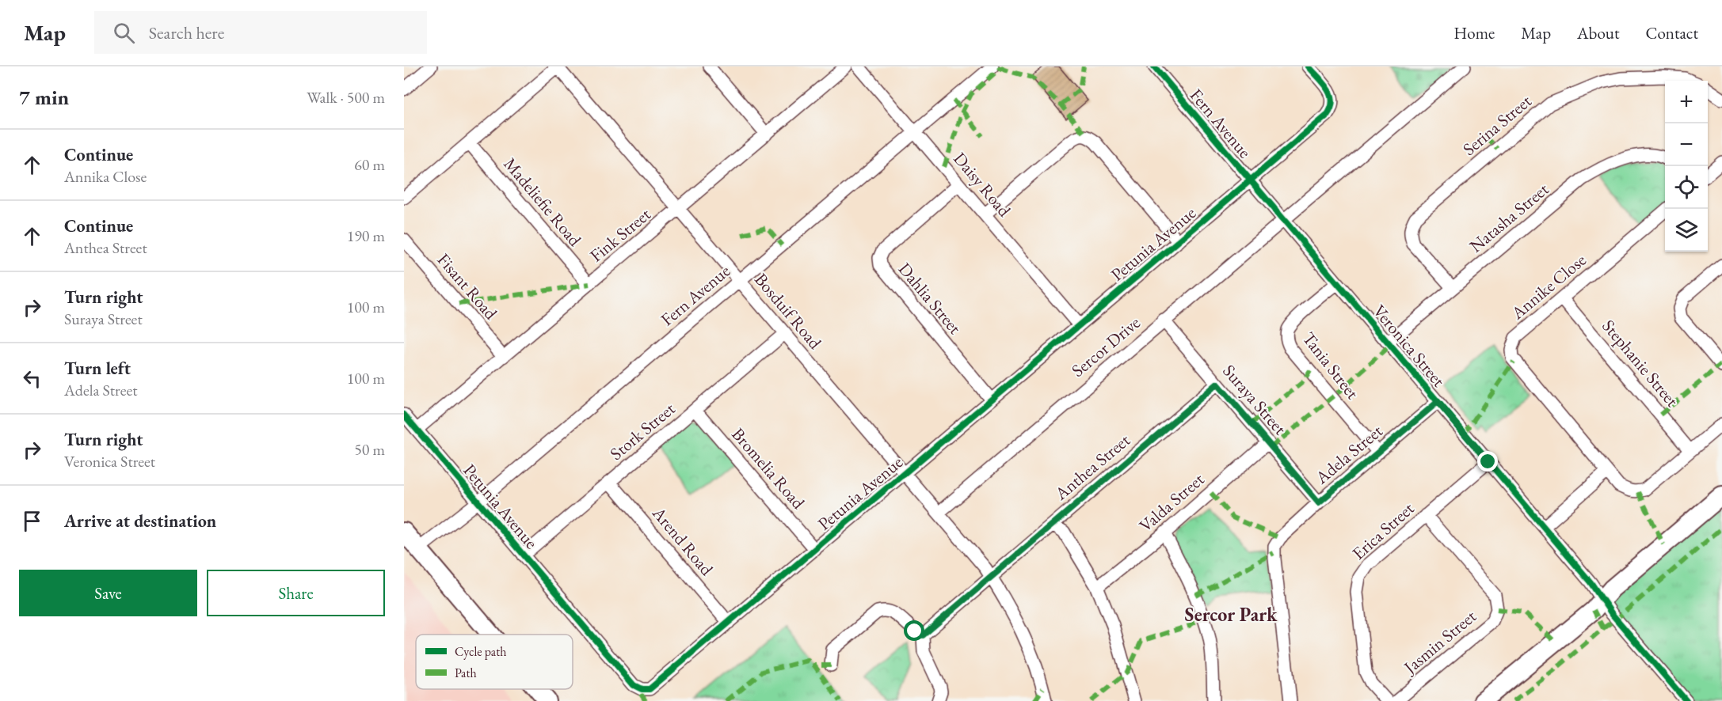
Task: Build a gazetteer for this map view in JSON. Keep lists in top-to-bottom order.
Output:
{
  "streets": {
    "street": [
      "Fern Avenue",
      "Serina Street",
      "Daisy Road",
      "Madeliefie Road",
      "Natasha Street",
      "Fink Street",
      "Petunia Avenue",
      "Fisant Road",
      "Annike Close",
      "Dahlia Street",
      "Bosduif Road",
      "Veronica Street",
      "Sercor Drive",
      "Stephanie Street",
      "Tania Street",
      "Suraya Street",
      "Stork Street",
      "Adela Street",
      "Anthea Street",
      "Bromelia Road",
      "Valda Street",
      "Erica Street",
      "Arend Road",
      "Jasmin Street"
    ]
  },
  "crossings": [
    ["Fern Avenue", "Daisy Road"],
    ["Fern Avenue", "Petunia Avenue"],
    ["Fern Avenue", "Bosduif Road"],
    ["Fern Avenue", "Veronica Street"],
    ["Fern Avenue", "Sercor Drive"],
    ["Serina Street", "Natasha Street"],
    ["Daisy Road", "Petunia Avenue"],
    ["Daisy Road", "Dahlia Street"],
    ["Madeliefie Road", "Fink Street"],
    ["Natasha Street", "Veronica Street"],
    ["Fink Street", "Petunia Avenue"],
    ["Fink Street", "Fisant Road"],
    ["Fink Street", "Bosduif Road"],
    ["Petunia Avenue", "Dahlia Street"],
    ["Petunia Avenue", "Bosduif Road"],
    ["Petunia Avenue", "Stork Street"],
    ["Petunia Avenue", "Bromelia Road"],
    ["Petunia Avenue", "Arend Road"],
    ["Annike Close", "Stephanie Street"],
    ["Bosduif Road", "Sercor Drive"],
    ["Bosduif Road", "Stork Street"],
    ["Veronica Street", "Sercor Drive"],
    ["Veronica Street", "Tania Street"],
    ["Veronica Street", "Adela Street"],
    ["Veronica Street", "Erica Street"],
    ["Sercor Drive", "Suraya Street"],
    ["Tania Street", "Adela Street"],
    ["Suraya Street", "Adela Street"],
    ["Suraya Street", "Anthea Street"],
    ["Suraya Street", "Valda Street"],
    ["Stork Street", "Bromelia Road"],
    ["Stork Street", "Arend Road"],
    ["Erica Street", "Jasmin Street"]
  ],
  "districts": ["Sercor Park"],
  "legend": ["Cycle path", "Path"],
  "page": {
    "header": "Map",
    "search": "Search here",
    "nav": [
      "Home",
      "Map",
      "About",
      "Contact"
    ],
    "heading": ["7 min", "Walk · 500 m"],
    "map_buttons": ["+", "−"],
    "list": [
      ["Continue", "Annika Close", "60 m"],
      ["Continue", "Anthea Street", "190 m"],
      ["Turn right", "Suraya Street", "100 m"],
      ["Turn left", "Adela Street", "100 m"],
      ["Turn right", "Veronica Street", "50 m"],
      "Arrive at destination"
    ],
    "buttons": ["Save", "Share"]
  }
}
